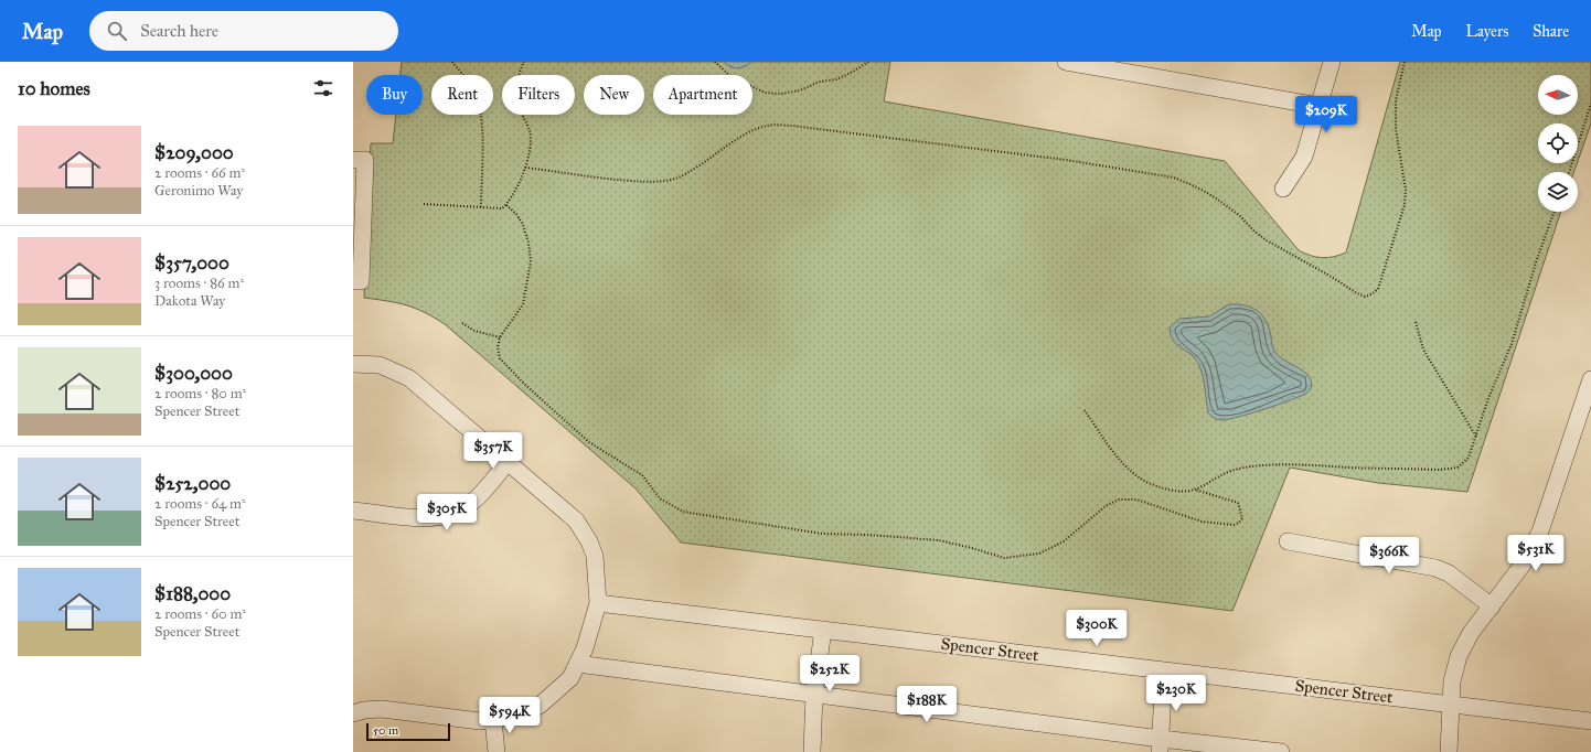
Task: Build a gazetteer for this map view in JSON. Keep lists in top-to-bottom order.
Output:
{
  "streets": {
    "street": ["Spencer Street"]
  },
  "scale_bar": "50 m",
  "north": "left",
  "page": {
    "header": "Map",
    "search": "Search here",
    "nav": ["Map", "Layers", "Share"],
    "heading": "10 homes",
    "chip": [
      "Buy",
      "Rent",
      "Filters",
      "New",
      "Apartment"
    ],
    "price": [
      "$209K",
      "$357K",
      "$305K",
      "$531K",
      "$366K",
      "$300K",
      "$252K",
      "$230K",
      "$188K",
      "$594K"
    ],
    "list": [
      {
        "name": "$209,000",
        "note": "2 rooms · 66 m² · Geronimo Way"
      },
      {
        "name": "$357,000",
        "note": "3 rooms · 86 m² · Dakota Way"
      },
      {
        "name": "$300,000",
        "note": "2 rooms · 80 m² · Spencer Street"
      },
      {
        "name": "$252,000",
        "note": "2 rooms · 64 m² · Spencer Street"
      },
      {
        "name": "$188,000",
        "note": "2 rooms · 60 m² · Spencer Street"
      }
    ],
    "scale": "50 m"
  }
}
